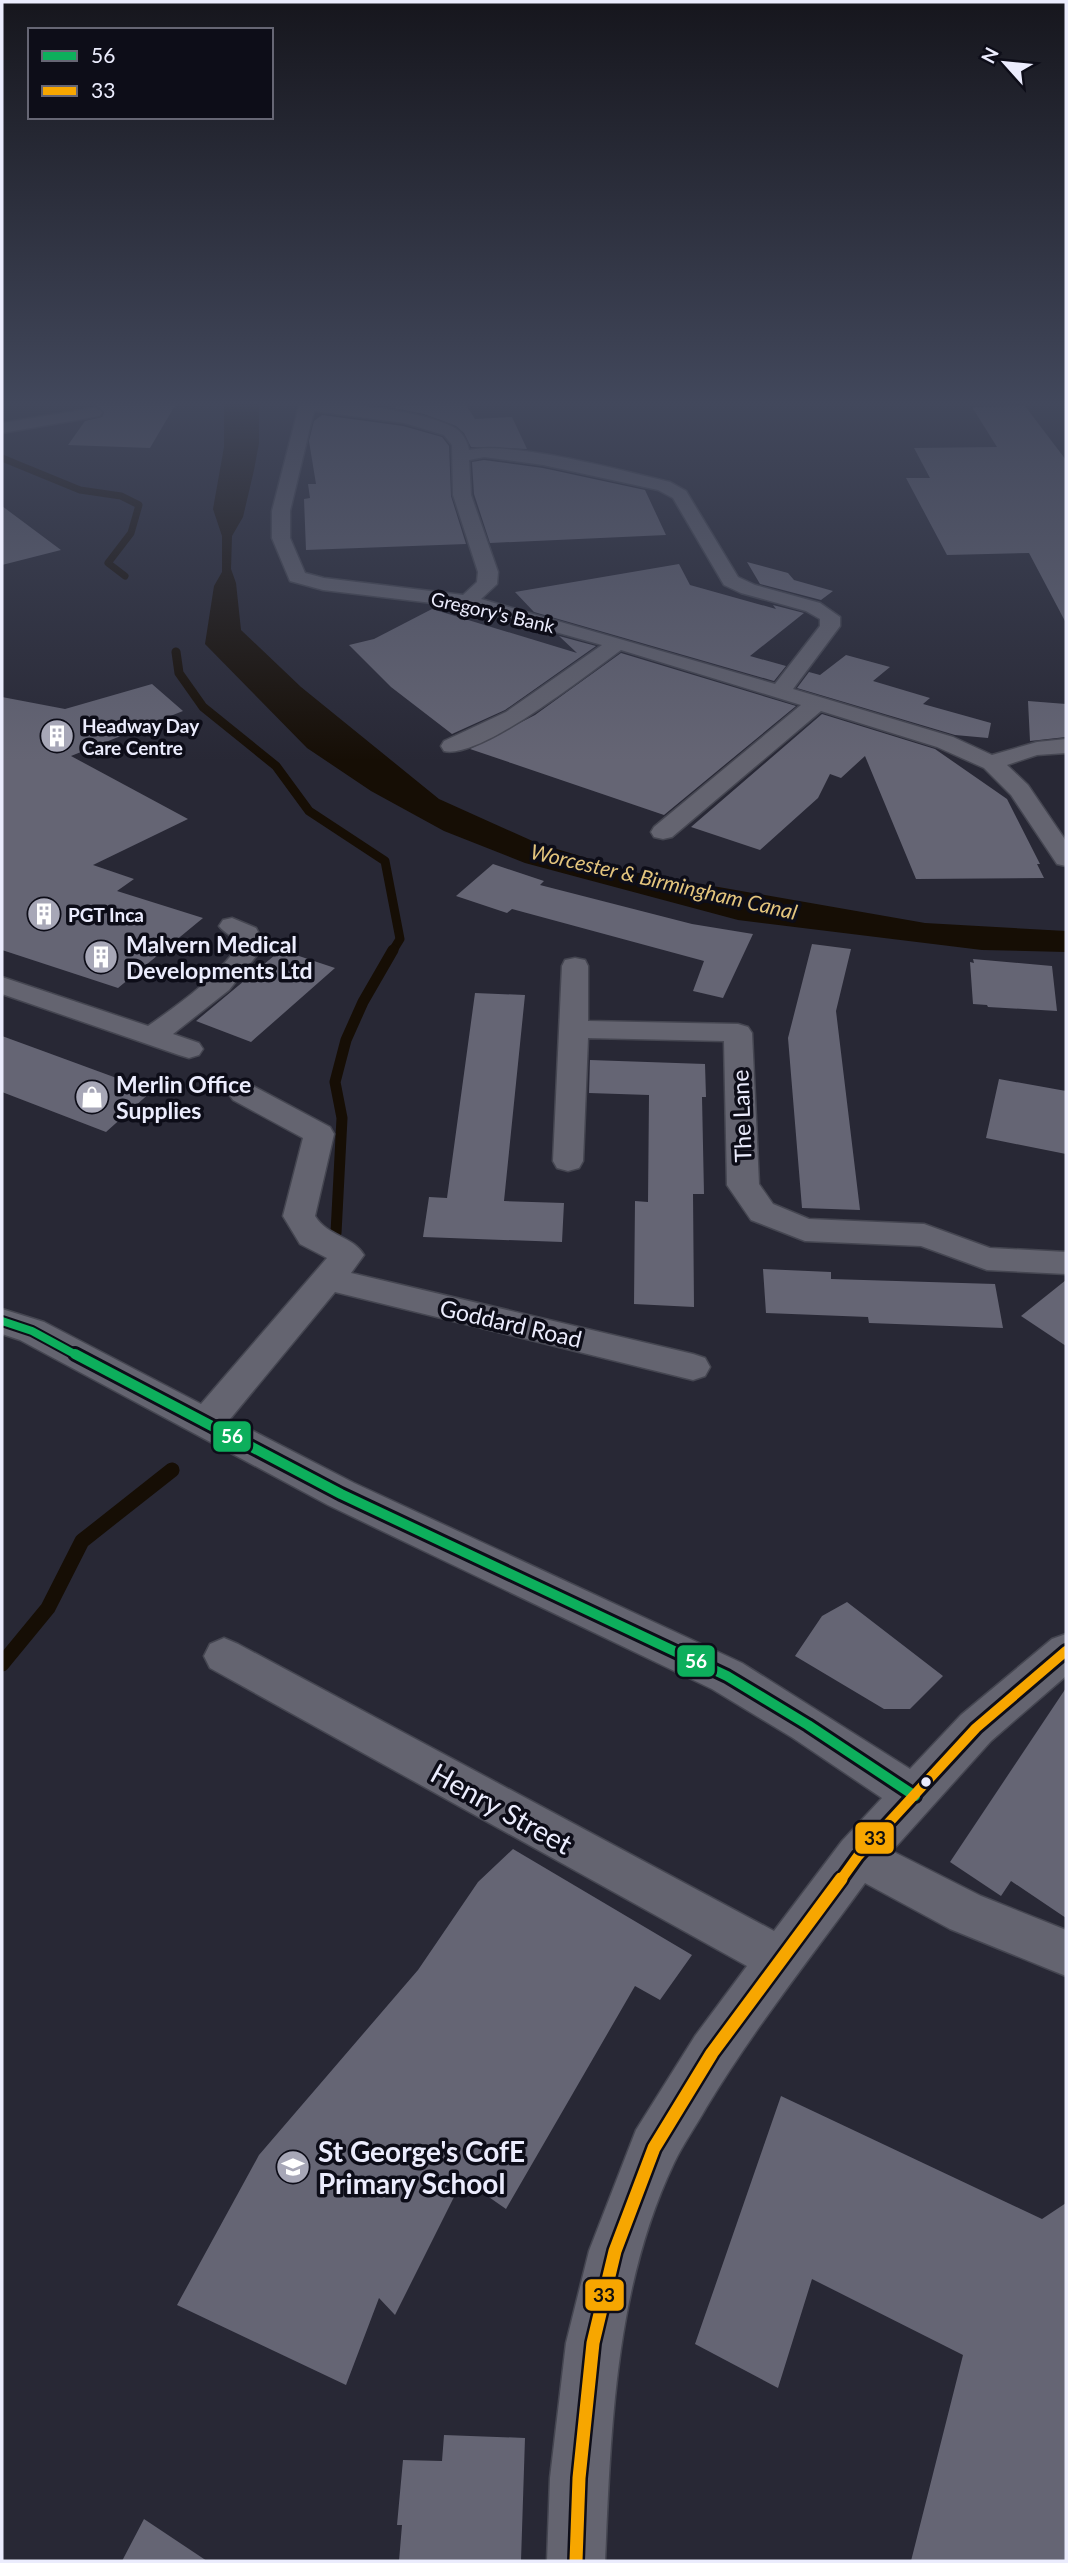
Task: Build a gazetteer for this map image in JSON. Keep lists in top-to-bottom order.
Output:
{
  "streets": {
    "street": [
      "Gregory's Bank",
      "The Lane",
      "Goddard Road",
      "Henry Street"
    ]
  },
  "water": ["Worcester & Birmingham Canal"],
  "places": {
    "building": ["Headway Day Care Centre", "PGT Inca", "Malvern Medical Developments Ltd"],
    "shop": ["Merlin Office Supplies"],
    "school or university": ["St George's CofE Primary School"]
  },
  "lines": ["transit line 56", "transit line 33"],
  "legend": ["56", "33"],
  "north": "top left"
}
